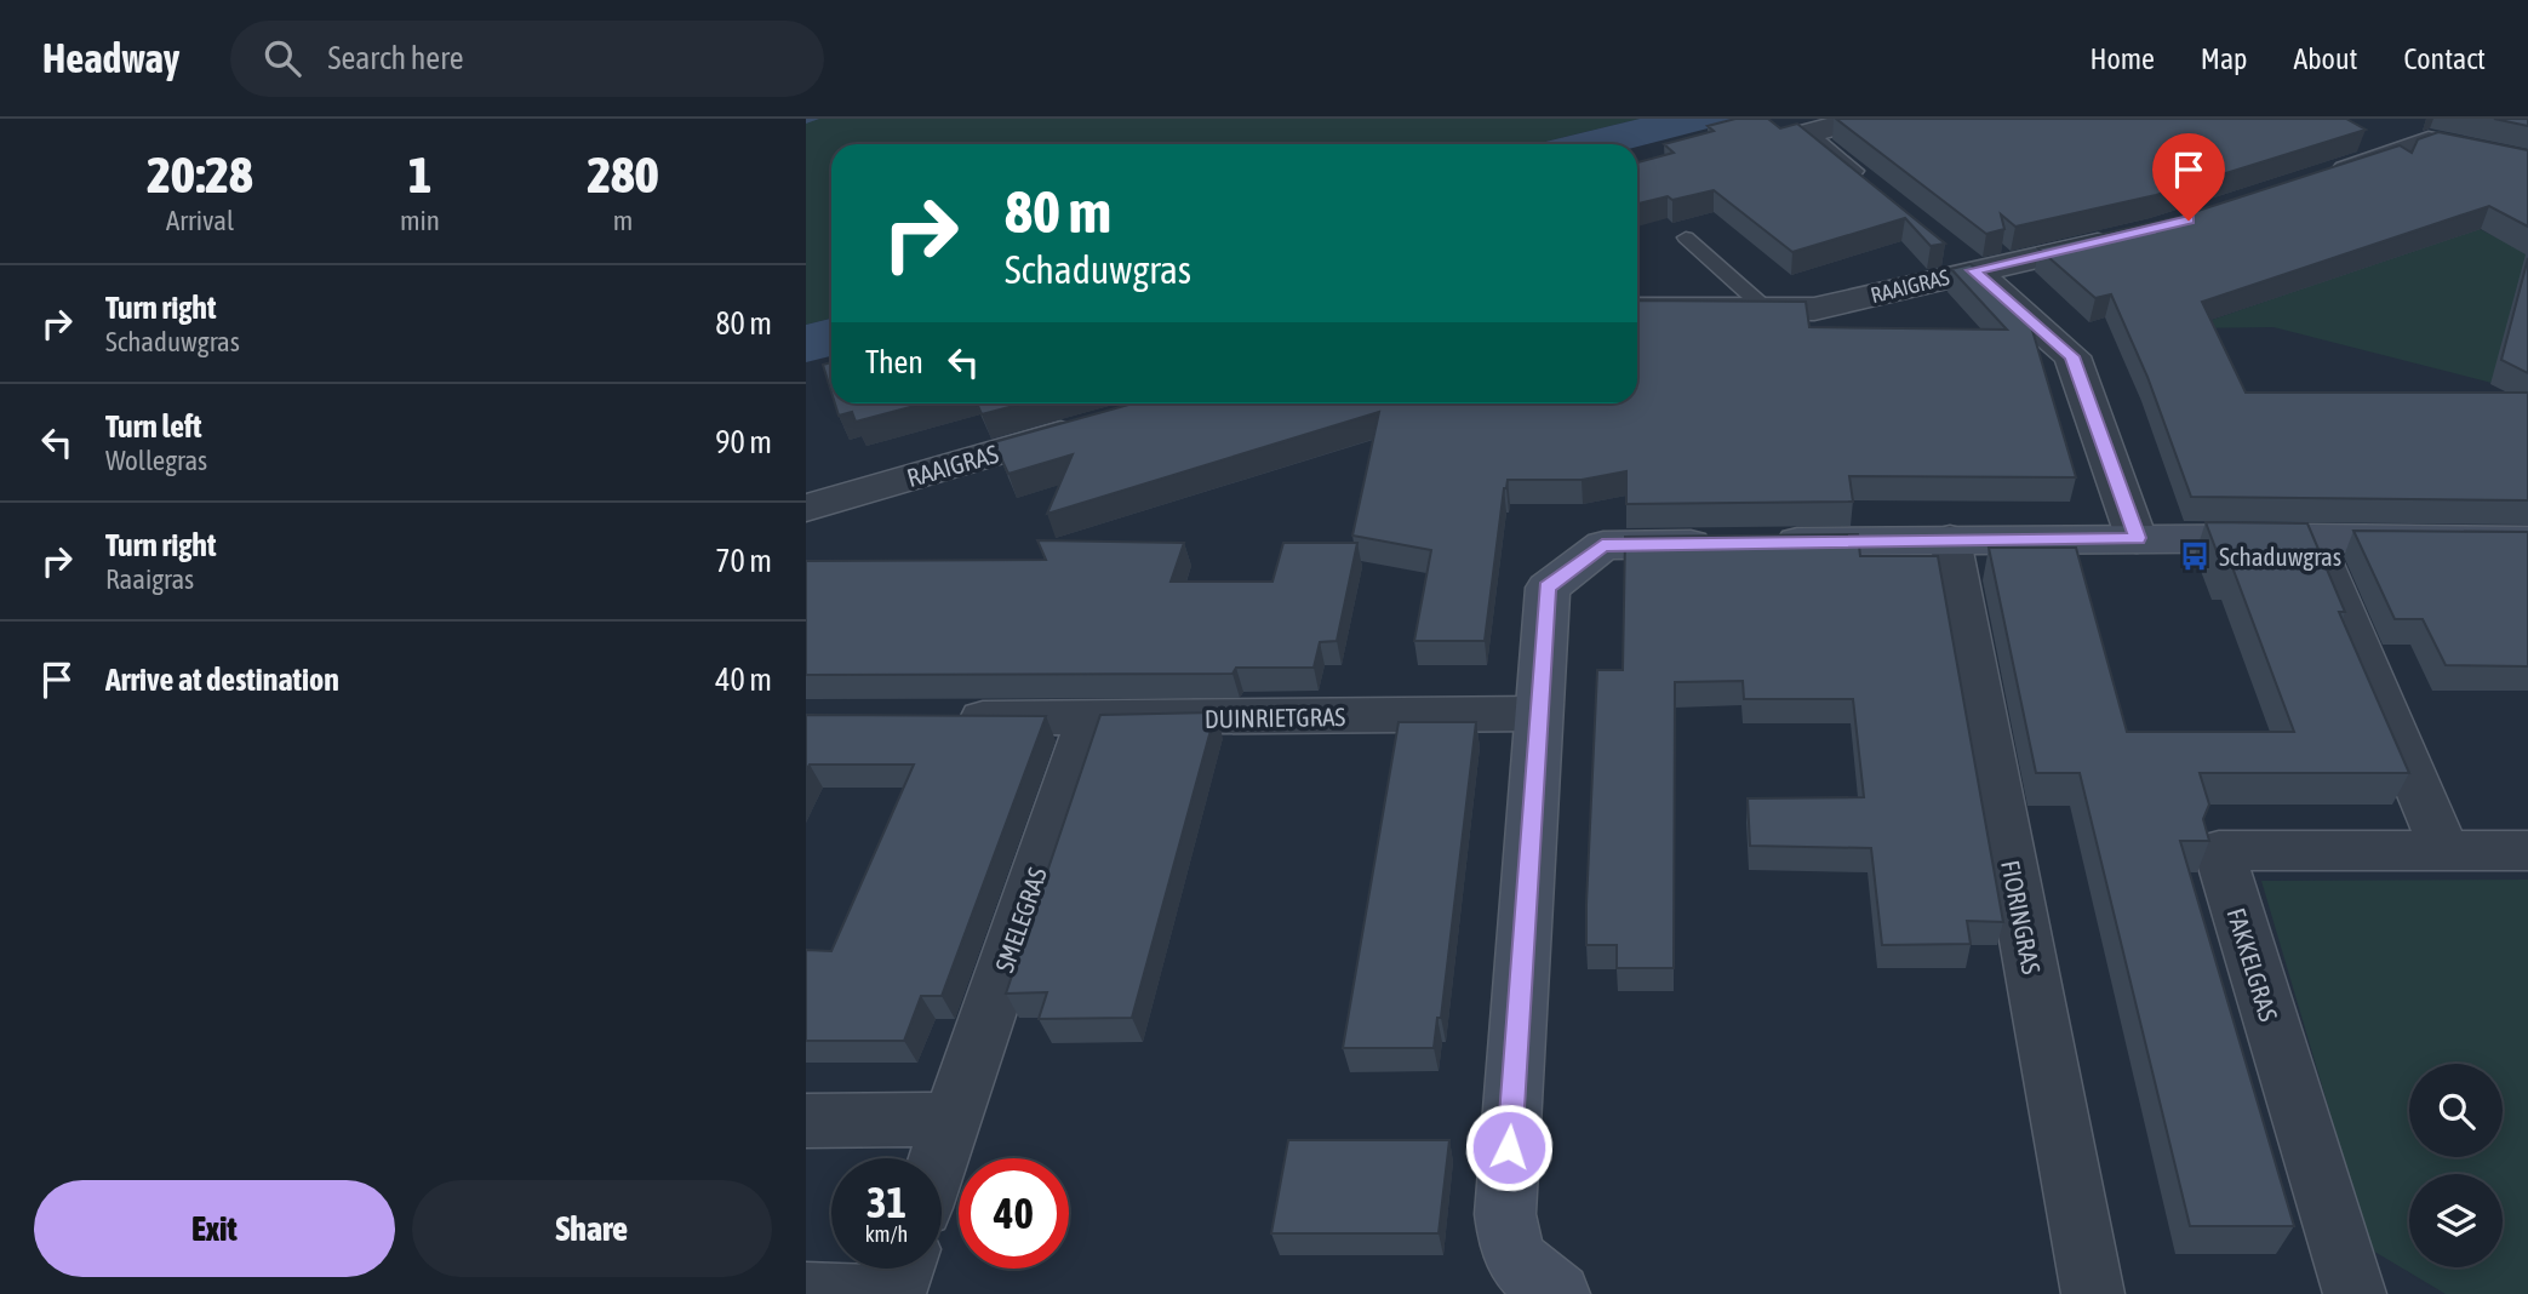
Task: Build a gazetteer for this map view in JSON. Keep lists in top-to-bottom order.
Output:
{
  "streets": {
    "street": [
      "RAAIGRAS",
      "DUINRIETGRAS",
      "FIORINGRAS",
      "SMELEGRAS",
      "FAKKELGRAS"
    ]
  },
  "crossings": [
    ["DUINRIETGRAS", "SMELEGRAS"]
  ],
  "places": {
    "bus stop": ["Schaduwgras"]
  },
  "page": {
    "header": "Headway",
    "search": "Search here",
    "nav": [
      "Home",
      "Map",
      "About",
      "Contact"
    ],
    "eta": [
      "20:28",
      "Arrival",
      "1",
      "min",
      "280",
      "m"
    ],
    "turn": ["80 m", "Schaduwgras"],
    "list": [
      {
        "name": "Turn right",
        "note": "Schaduwgras",
        "value": "80 m"
      },
      {
        "name": "Turn left",
        "note": "Wollegras",
        "value": "90 m"
      },
      {
        "name": "Turn right",
        "note": "Raaigras",
        "value": "70 m"
      },
      {
        "name": "Arrive at destination",
        "value": "40 m"
      }
    ],
    "then": "Then",
    "speed": "31 km/h",
    "limit": "40",
    "buttons": ["Exit", "Share"]
  }
}
